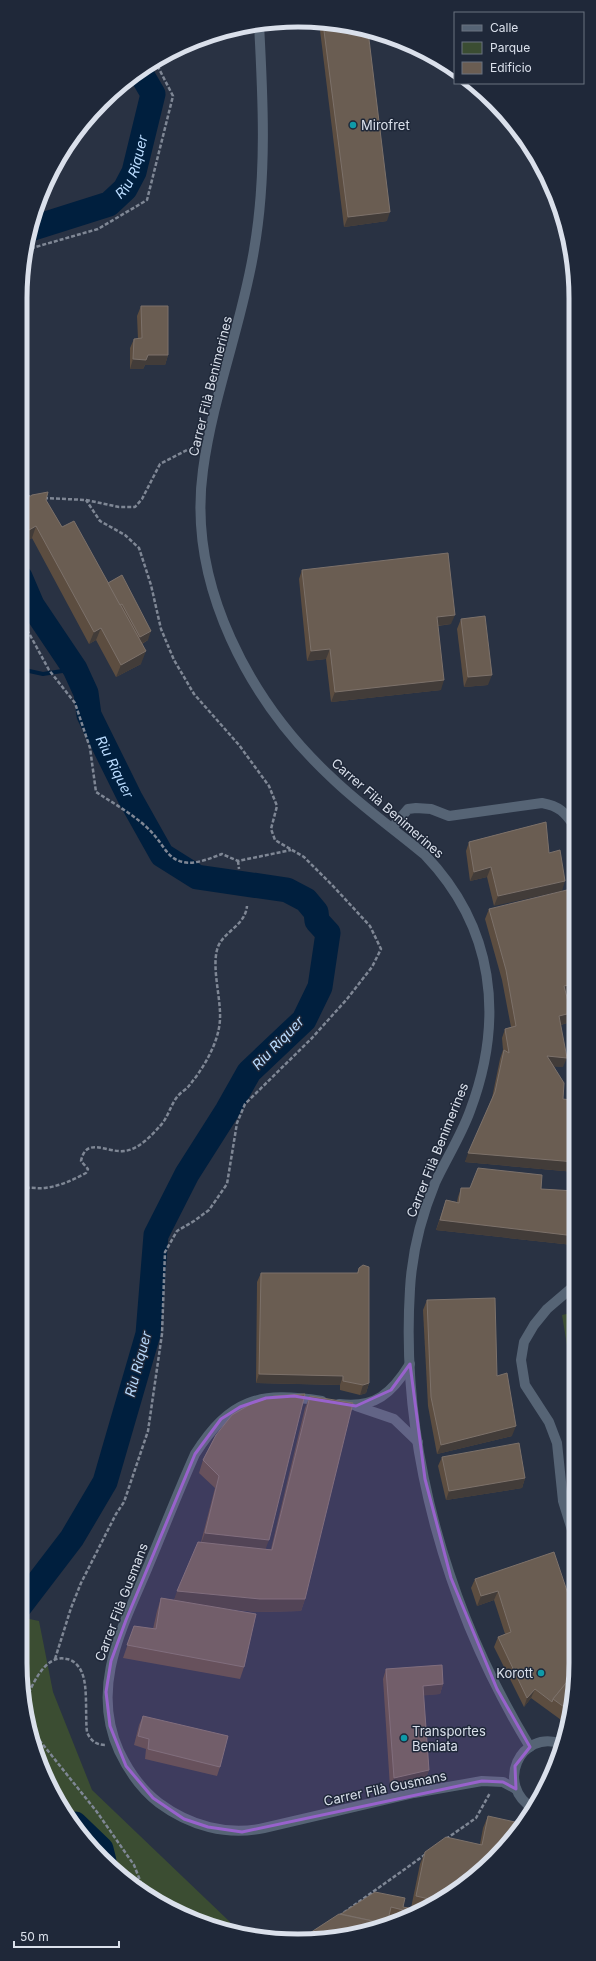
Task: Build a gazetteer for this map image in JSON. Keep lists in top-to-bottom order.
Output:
{
  "streets": {
    "street": ["Carrer Filà Benimerines", "Carrer Filà Gusmans"]
  },
  "crossings": [
    ["Carrer Filà Benimerines", "Carrer Filà Gusmans"]
  ],
  "water": ["Riu Riquer"],
  "places": ["Mirofret", "Korott", "Transportes Beniata"],
  "legend": ["Calle", "Parque", "Edificio"],
  "scale_bar": "50 m"
}
